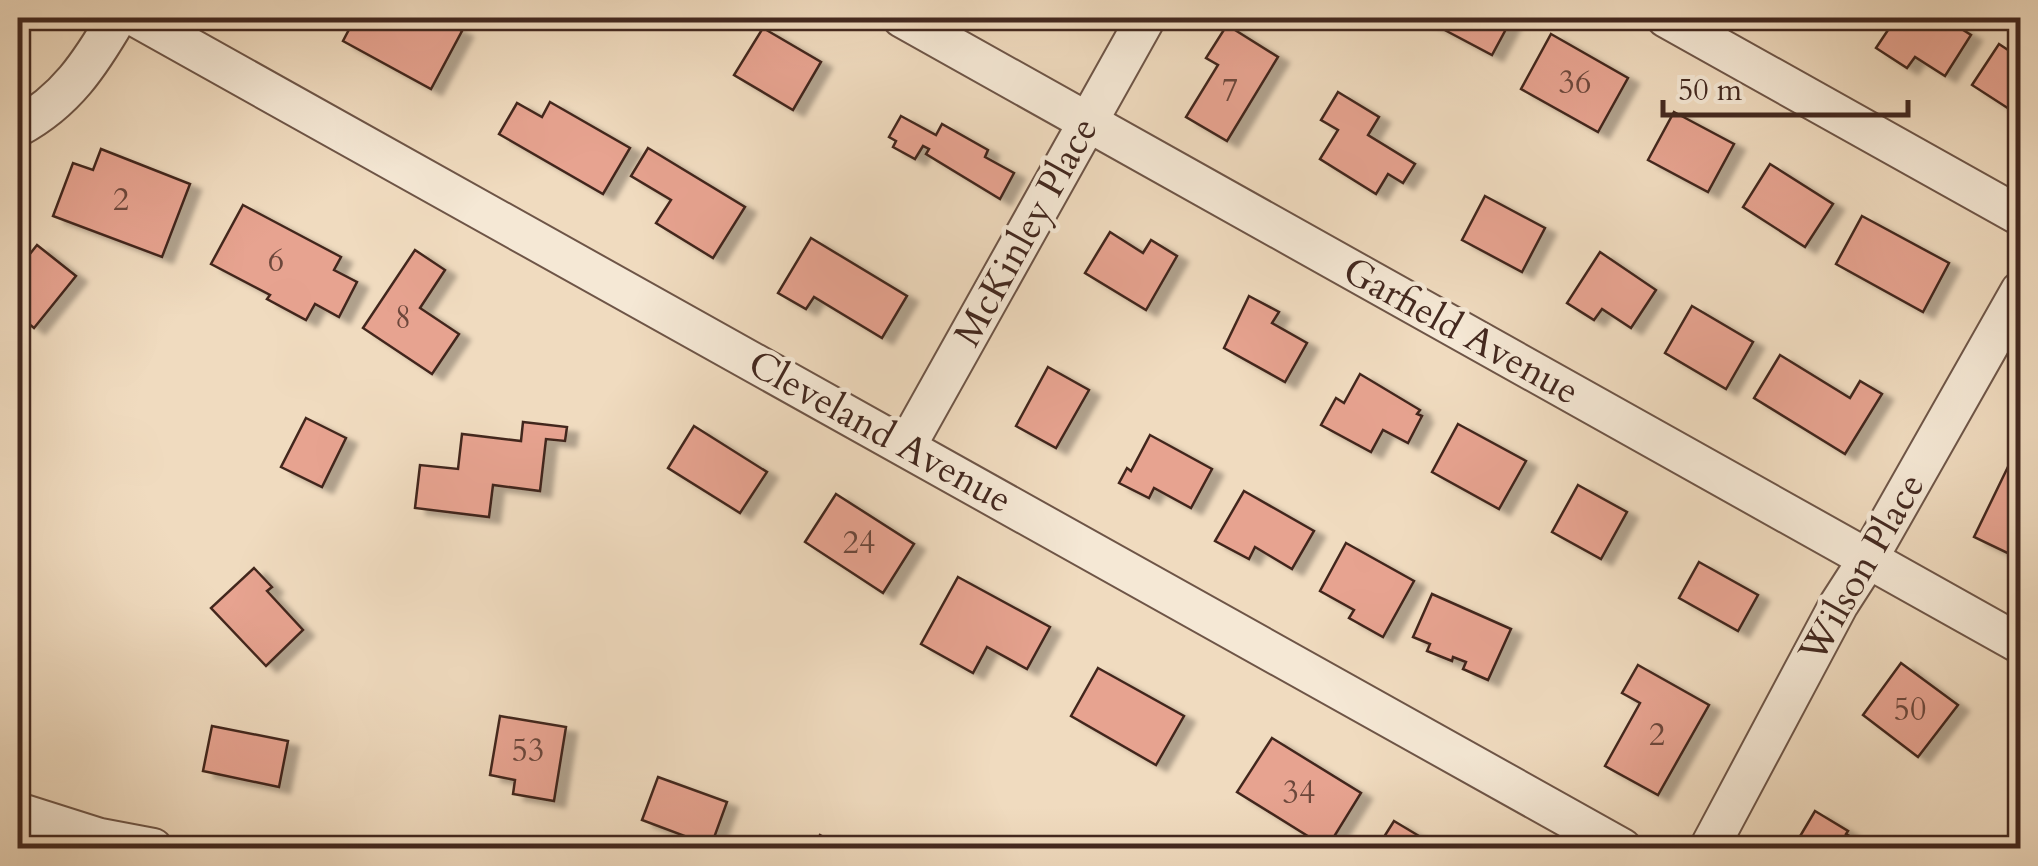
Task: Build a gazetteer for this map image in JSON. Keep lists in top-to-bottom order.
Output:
{
  "streets": {
    "street": [
      "McKinley Place",
      "Garfield Avenue",
      "Cleveland Avenue",
      "Wilson Place"
    ]
  },
  "crossings": [
    ["McKinley Place", "Garfield Avenue"],
    ["McKinley Place", "Cleveland Avenue"],
    ["Garfield Avenue", "Wilson Place"]
  ],
  "house_numbers": [
    "36",
    "7",
    "2",
    "6",
    "8",
    "24",
    "50",
    "2",
    "53",
    "34"
  ],
  "scale_bar": "50 m"
}
